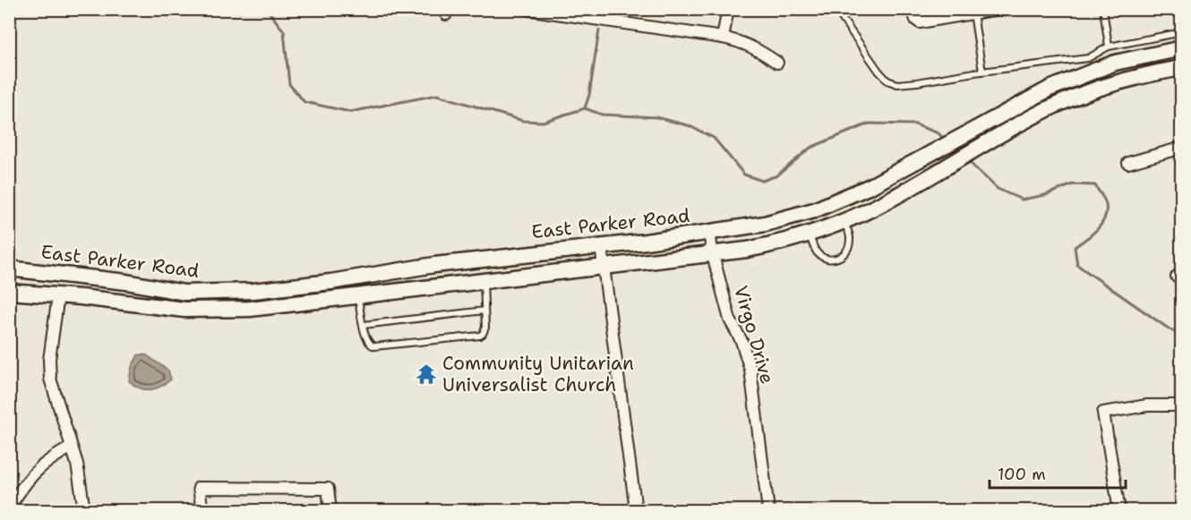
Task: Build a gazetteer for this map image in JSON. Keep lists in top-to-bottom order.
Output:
{
  "streets": {
    "main road": ["East Parker Road"],
    "street": ["Virgo Drive"]
  },
  "crossings": [
    ["East Parker Road", "Virgo Drive"]
  ],
  "places": {
    "temple": ["Community Unitarian Universalist Church"]
  },
  "scale_bar": "100 m"
}
